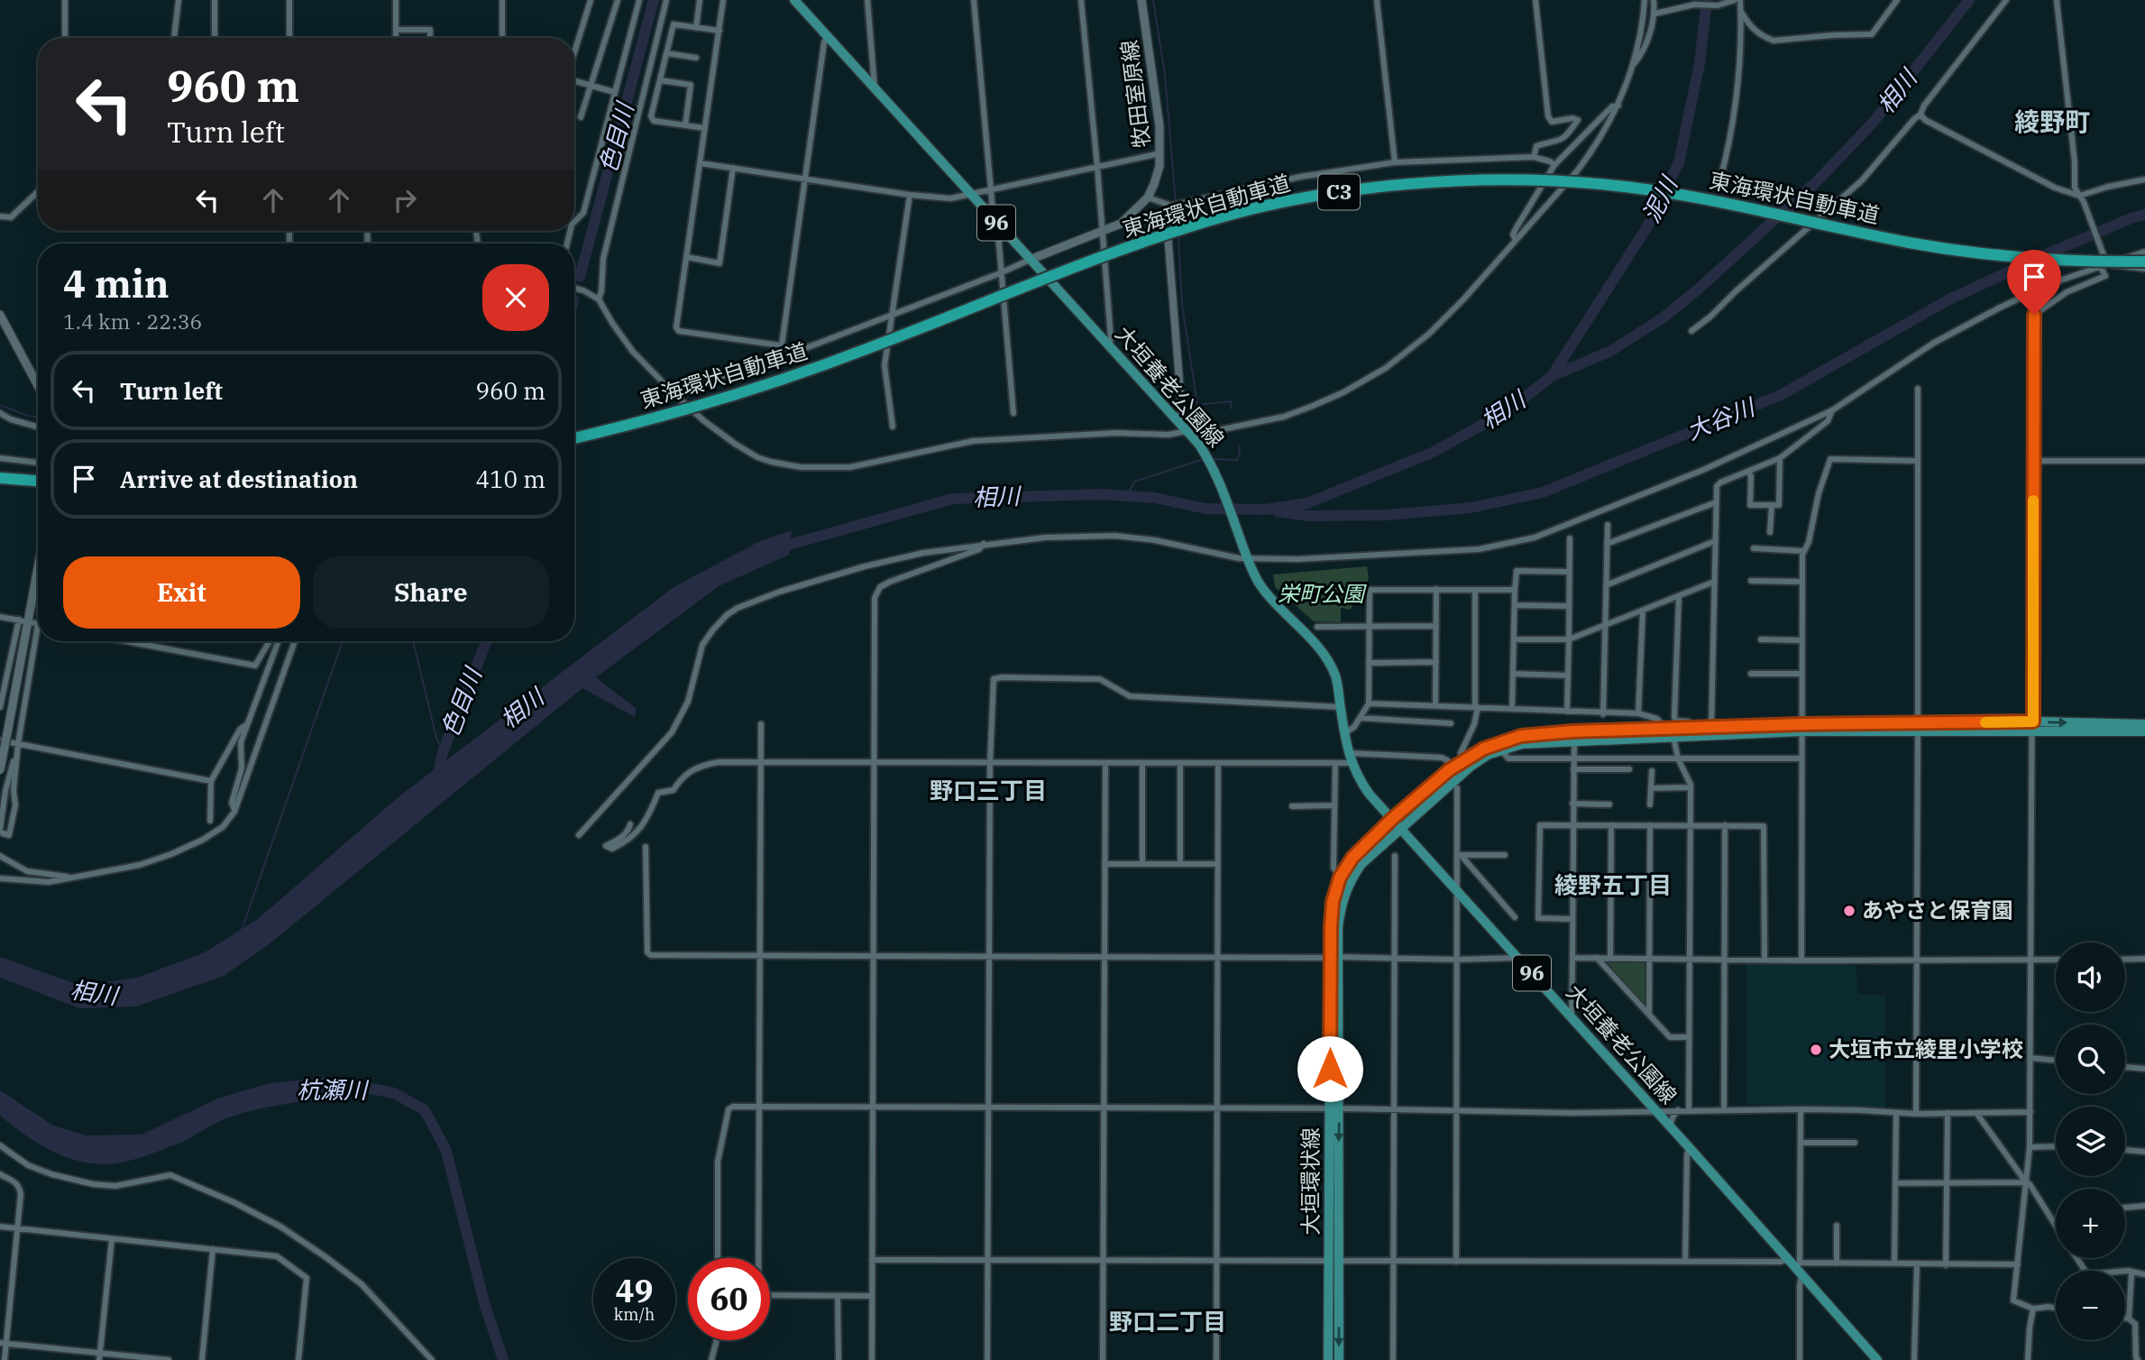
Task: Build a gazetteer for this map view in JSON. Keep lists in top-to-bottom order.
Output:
{
  "streets": {
    "highway": ["C3", "東海環状自動車道"],
    "main road": [
      "牧田室原線",
      "96",
      "大垣養老公園線",
      "大垣環状線"
    ]
  },
  "crossings": [
    ["牧田室原線", "大垣養老公園線"],
    ["大垣養老公園線", "大垣環状線"]
  ],
  "districts": [
    "綾野町",
    "野口三丁目",
    "綾野五丁目",
    "野口二丁目"
  ],
  "water": [
    "相川",
    "色目川",
    "泥川",
    "大谷川",
    "杭瀬川"
  ],
  "parks": ["栄町公園"],
  "places": ["あやさと保育園", "大垣市立綾里小学校"],
  "page": {
    "turn": ["960 m", "Turn left"],
    "heading": ["4 min", "1.4 km · 22:36"],
    "list": [
      {
        "name": "Turn left",
        "value": "960 m"
      },
      {
        "name": "Arrive at destination",
        "value": "410 m"
      }
    ],
    "buttons": ["Exit", "Share"],
    "map_buttons": ["+", "−"],
    "speed": "49 km/h",
    "limit": "60"
  }
}
